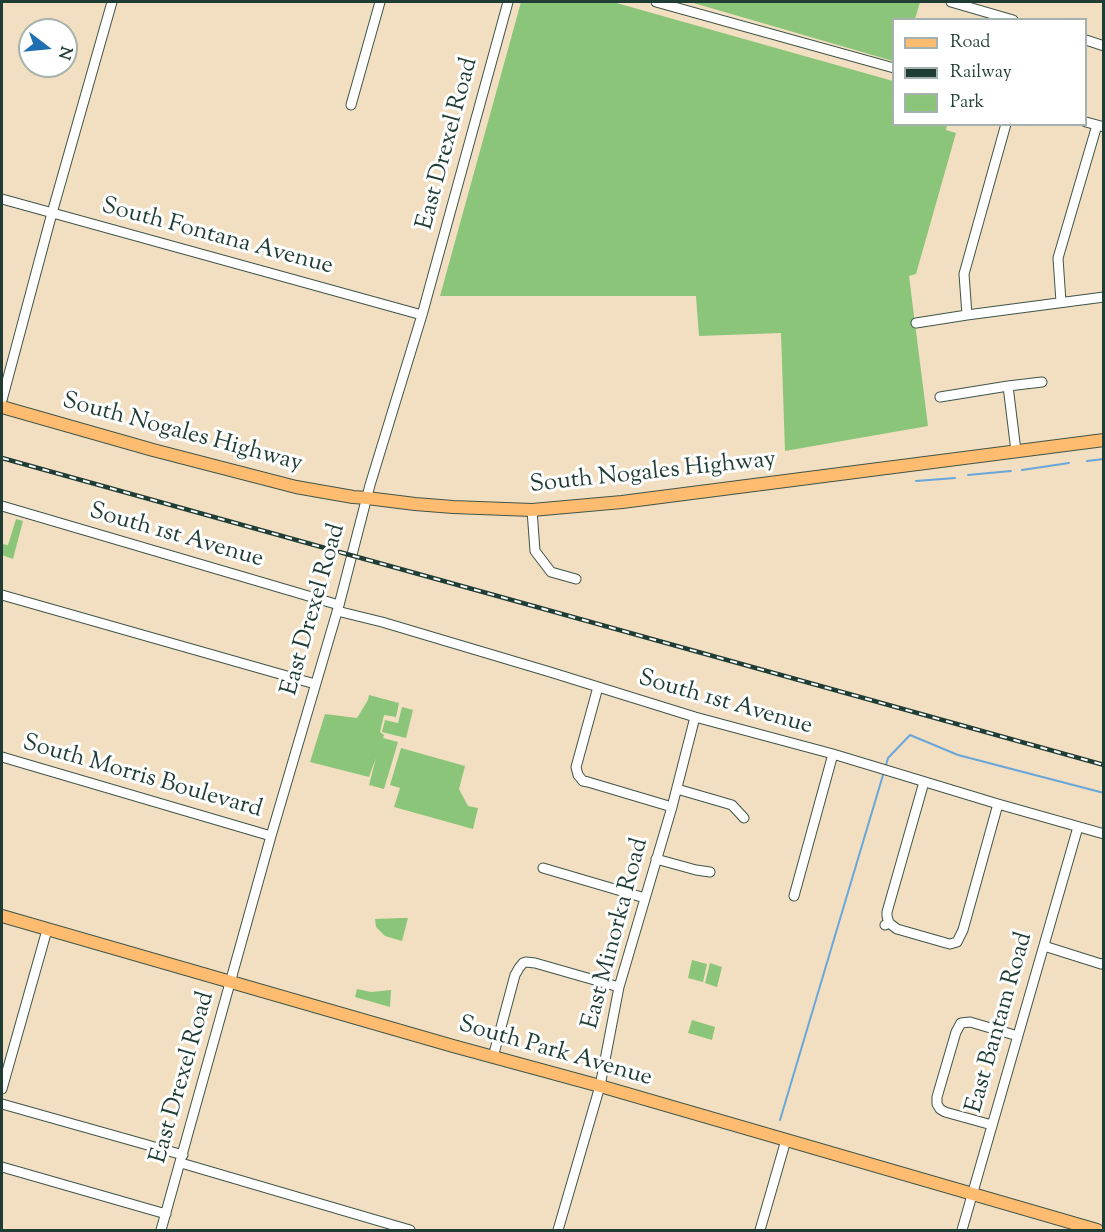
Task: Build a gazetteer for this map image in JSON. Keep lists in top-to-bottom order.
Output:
{
  "streets": {
    "main road": ["South Nogales Highway", "South Park Avenue"],
    "street": [
      "East Drexel Road",
      "South Fontana Avenue",
      "South 1st Avenue",
      "South Morris Boulevard",
      "East Minorka Road",
      "East Bantam Road"
    ]
  },
  "crossings": [
    ["East Drexel Road", "South Fontana Avenue"],
    ["East Drexel Road", "South Nogales Highway"],
    ["East Drexel Road", "South 1st Avenue"],
    ["East Drexel Road", "South Morris Boulevard"],
    ["East Drexel Road", "South Park Avenue"],
    ["South 1st Avenue", "East Minorka Road"],
    ["South 1st Avenue", "East Bantam Road"],
    ["East Minorka Road", "South Park Avenue"],
    ["East Bantam Road", "South Park Avenue"]
  ],
  "legend": ["Road", "Railway", "Park"],
  "north": "right"
}
